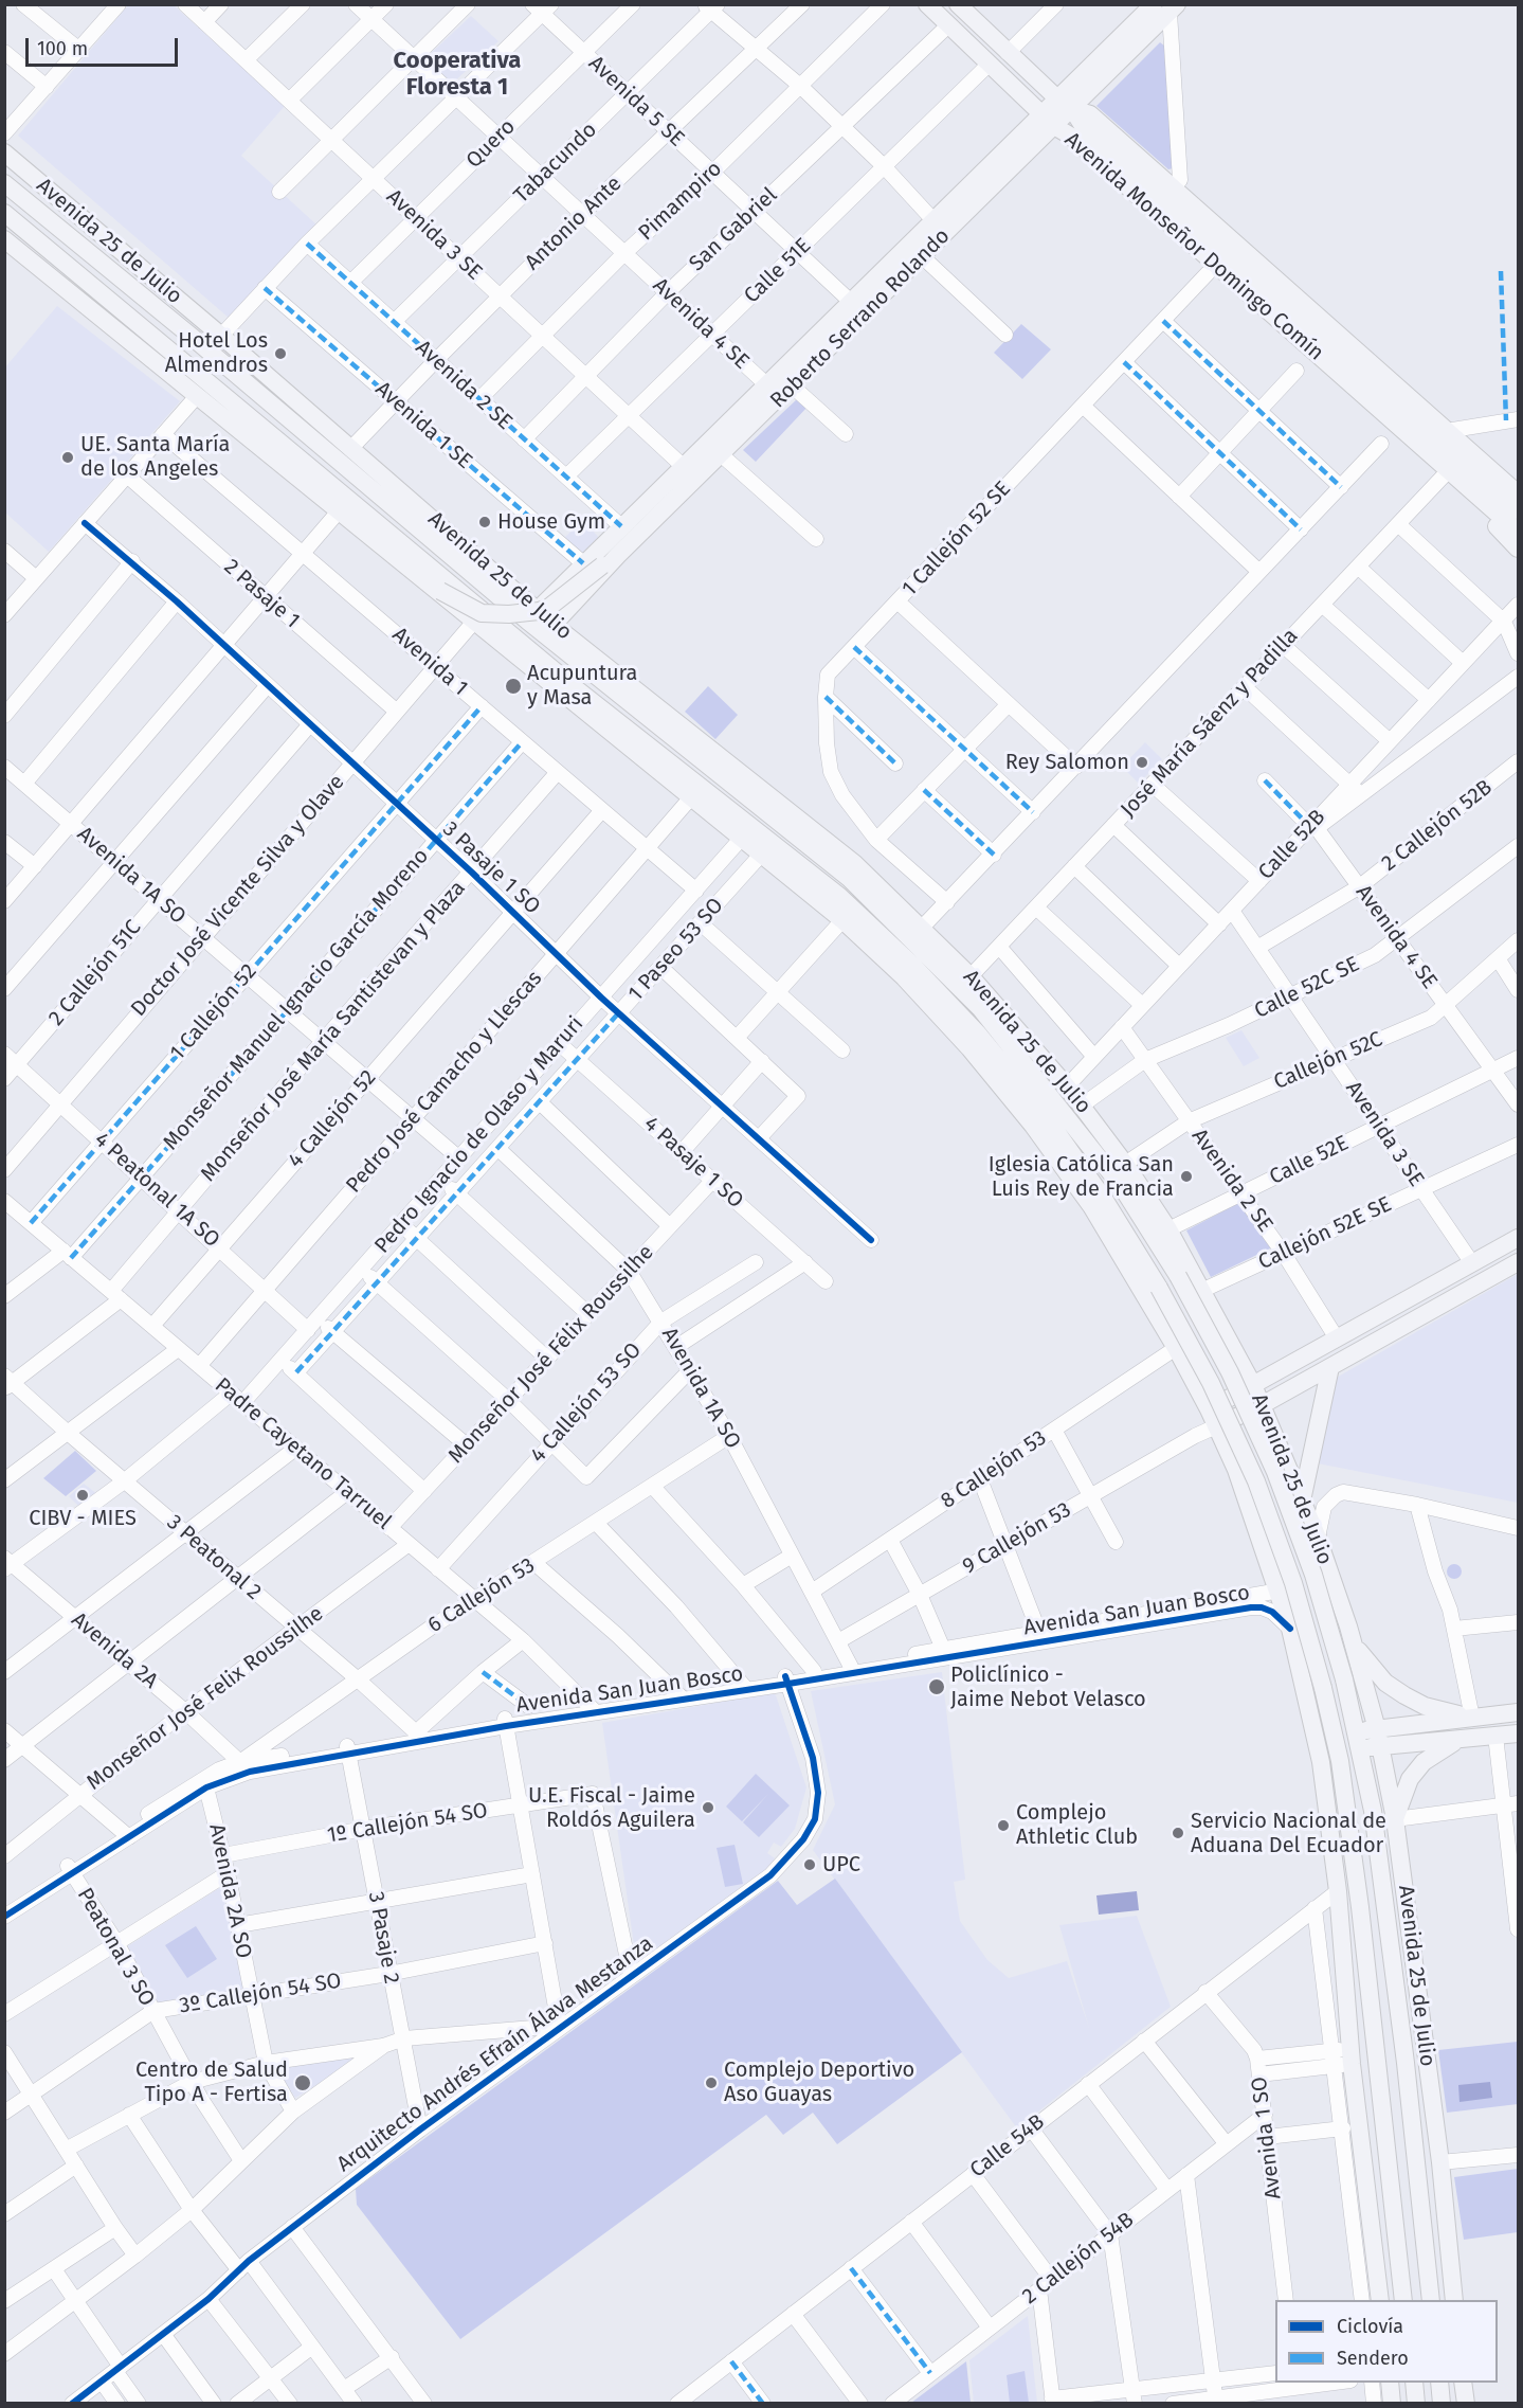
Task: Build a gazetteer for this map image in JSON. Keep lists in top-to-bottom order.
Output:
{
  "streets": {
    "main road": ["Avenida 25 de Julio", "Avenida Monseñor Domingo Comín", "Roberto Serrano Rolando"],
    "street": [
      "Avenida 5 SE",
      "Quero",
      "Tabacundo",
      "Pimampiro",
      "Antonio Ante",
      "San Gabriel",
      "Avenida 3 SE",
      "Calle 51E",
      "Avenida 4 SE",
      "Avenida 2 SE",
      "Avenida 1 SE",
      "1 Callejón 52 SE",
      "2 Pasaje 1",
      "Avenida 1",
      "José María Sáenz y Padilla",
      "2 Callejón 52B",
      "Calle 52B",
      "3 Pasaje 1 SO",
      "Avenida 1A SO",
      "Doctor José Vicente Silva y Olave",
      "1 Paseo 53 SO",
      "2 Callejón 51C",
      "Calle 52C SE",
      "Monseñor Manuel Ignacio García Moreno",
      "1 Callejón 52",
      "Monseñor José María Santistevan y Plaza",
      "Callejón 52C",
      "Pedro José Camacho y Llescas",
      "4 Callejón 52",
      "Pedro Ignacio de Olaso y Maruri",
      "Calle 52E",
      "4 Pasaje 1 SO",
      "4 Peatonal 1A SO",
      "Callejón 52E SE",
      "Monseñor José Félix Roussilhe",
      "4 Callejón 53 SO",
      "Padre Cayetano Tarruel",
      "8 Callejón 53",
      "9 Callejón 53",
      "3 Peatonal 2",
      "6 Callejón 53",
      "Avenida San Juan Bosco",
      "Avenida 2A",
      "Monseñor José Felix Roussilhe",
      "1º Callejón 54 SO",
      "Avenida 2A SO",
      "3 Pasaje 2",
      "Peatonal 3 SO",
      "3º Callejón 54 SO",
      "Arquitecto Andrés Efraín Álava Mestanza",
      "Avenida 1 SO",
      "Calle 54B",
      "2 Callejón 54B"
    ]
  },
  "crossings": [
    ["Avenida 5 SE", "Quero"],
    ["Avenida 5 SE", "Tabacundo"],
    ["Avenida 5 SE", "Pimampiro"],
    ["Avenida 5 SE", "Antonio Ante"],
    ["Avenida 5 SE", "San Gabriel"],
    ["Avenida 5 SE", "Calle 51E"],
    ["Avenida 5 SE", "Roberto Serrano Rolando"],
    ["Quero", "Avenida 3 SE"],
    ["Quero", "Avenida 4 SE"],
    ["Quero", "Avenida 2 SE"],
    ["Tabacundo", "Avenida 3 SE"],
    ["Tabacundo", "Avenida 4 SE"],
    ["Tabacundo", "Avenida 2 SE"],
    ["Pimampiro", "Avenida 3 SE"],
    ["Pimampiro", "Avenida 4 SE"],
    ["Pimampiro", "Avenida 2 SE"],
    ["Antonio Ante", "Avenida 3 SE"],
    ["Antonio Ante", "Avenida 25 de Julio"],
    ["Antonio Ante", "Avenida 4 SE"],
    ["Antonio Ante", "Avenida 2 SE"],
    ["Antonio Ante", "Avenida 1 SE"],
    ["San Gabriel", "Avenida 3 SE"],
    ["San Gabriel", "Avenida 4 SE"],
    ["San Gabriel", "Avenida 2 SE"],
    ["Avenida 3 SE", "Calle 51E"],
    ["Avenida 3 SE", "Roberto Serrano Rolando"],
    ["Avenida 3 SE", "2 Callejón 52B"],
    ["Avenida 3 SE", "Calle 52B"],
    ["Avenida 3 SE", "Calle 52C SE"],
    ["Avenida 3 SE", "Callejón 52C"],
    ["Avenida 3 SE", "Calle 52E"],
    ["Avenida 3 SE", "Callejón 52E SE"],
    ["Avenida 25 de Julio", "Roberto Serrano Rolando"],
    ["Avenida 25 de Julio", "José María Sáenz y Padilla"],
    ["Avenida 25 de Julio", "Calle 52B"],
    ["Avenida 25 de Julio", "Calle 52C SE"],
    ["Avenida 25 de Julio", "Callejón 52C"],
    ["Avenida 25 de Julio", "Calle 52E"],
    ["Avenida 25 de Julio", "Callejón 52E SE"],
    ["Avenida Monseñor Domingo Comín", "Roberto Serrano Rolando"],
    ["Avenida Monseñor Domingo Comín", "1 Callejón 52 SE"],
    ["Avenida Monseñor Domingo Comín", "José María Sáenz y Padilla"],
    ["Calle 51E", "Avenida 4 SE"],
    ["Calle 51E", "Avenida 2 SE"],
    ["Roberto Serrano Rolando", "Avenida 4 SE"],
    ["Roberto Serrano Rolando", "Avenida 2 SE"],
    ["Roberto Serrano Rolando", "Avenida 1 SE"],
    ["Avenida 4 SE", "2 Callejón 52B"],
    ["Avenida 4 SE", "Calle 52B"],
    ["Avenida 4 SE", "Calle 52C SE"],
    ["Avenida 4 SE", "Callejón 52C"],
    ["Avenida 4 SE", "Calle 52E"],
    ["Avenida 2 SE", "Calle 52B"],
    ["Avenida 2 SE", "Calle 52C SE"],
    ["Avenida 2 SE", "Callejón 52C"],
    ["Avenida 2 SE", "Calle 52E"],
    ["Avenida 2 SE", "Callejón 52E SE"],
    ["2 Pasaje 1", "Doctor José Vicente Silva y Olave"],
    ["Avenida 1", "Doctor José Vicente Silva y Olave"],
    ["Avenida 1", "Monseñor Manuel Ignacio García Moreno"],
    ["Avenida 1", "1 Callejón 52"],
    ["Avenida 1", "Monseñor José María Santistevan y Plaza"],
    ["Avenida 1", "Pedro José Camacho y Llescas"],
    ["Avenida 1", "4 Callejón 52"],
    ["Avenida 1", "Pedro Ignacio de Olaso y Maruri"],
    ["3 Pasaje 1 SO", "Doctor José Vicente Silva y Olave"],
    ["3 Pasaje 1 SO", "1 Paseo 53 SO"],
    ["3 Pasaje 1 SO", "2 Callejón 51C"],
    ["3 Pasaje 1 SO", "Monseñor Manuel Ignacio García Moreno"],
    ["3 Pasaje 1 SO", "1 Callejón 52"],
    ["3 Pasaje 1 SO", "Monseñor José María Santistevan y Plaza"],
    ["3 Pasaje 1 SO", "Pedro José Camacho y Llescas"],
    ["3 Pasaje 1 SO", "4 Callejón 52"],
    ["3 Pasaje 1 SO", "Pedro Ignacio de Olaso y Maruri"],
    ["Avenida 1A SO", "Doctor José Vicente Silva y Olave"],
    ["Avenida 1A SO", "1 Paseo 53 SO"],
    ["Avenida 1A SO", "2 Callejón 51C"],
    ["Avenida 1A SO", "Monseñor Manuel Ignacio García Moreno"],
    ["Avenida 1A SO", "1 Callejón 52"],
    ["Avenida 1A SO", "Monseñor José María Santistevan y Plaza"],
    ["Avenida 1A SO", "Pedro José Camacho y Llescas"],
    ["Avenida 1A SO", "4 Callejón 52"],
    ["Avenida 1A SO", "Pedro Ignacio de Olaso y Maruri"],
    ["Avenida 1A SO", "Monseñor José Félix Roussilhe"],
    ["Avenida 1A SO", "4 Callejón 53 SO"],
    ["Avenida 1A SO", "8 Callejón 53"],
    ["Avenida 1A SO", "9 Callejón 53"],
    ["Avenida 1A SO", "6 Callejón 53"],
    ["Avenida 1A SO", "Avenida San Juan Bosco"],
    ["Doctor José Vicente Silva y Olave", "4 Peatonal 1A SO"],
    ["1 Paseo 53 SO", "4 Pasaje 1 SO"],
    ["2 Callejón 51C", "4 Peatonal 1A SO"],
    ["Monseñor Manuel Ignacio García Moreno", "4 Peatonal 1A SO"],
    ["Monseñor Manuel Ignacio García Moreno", "Padre Cayetano Tarruel"],
    ["1 Callejón 52", "4 Peatonal 1A SO"],
    ["1 Callejón 52", "Padre Cayetano Tarruel"],
    ["Monseñor José María Santistevan y Plaza", "4 Peatonal 1A SO"],
    ["Monseñor José María Santistevan y Plaza", "Padre Cayetano Tarruel"],
    ["Monseñor José María Santistevan y Plaza", "3 Peatonal 2"],
    ["Pedro José Camacho y Llescas", "4 Peatonal 1A SO"],
    ["Pedro José Camacho y Llescas", "Padre Cayetano Tarruel"],
    ["4 Callejón 52", "4 Peatonal 1A SO"],
    ["4 Callejón 52", "Padre Cayetano Tarruel"],
    ["Pedro Ignacio de Olaso y Maruri", "4 Pasaje 1 SO"],
    ["Pedro Ignacio de Olaso y Maruri", "4 Peatonal 1A SO"],
    ["Pedro Ignacio de Olaso y Maruri", "Padre Cayetano Tarruel"],
    ["4 Pasaje 1 SO", "Monseñor José Félix Roussilhe"],
    ["4 Peatonal 1A SO", "Monseñor José Félix Roussilhe"],
    ["Monseñor José Félix Roussilhe", "Padre Cayetano Tarruel"],
    ["4 Callejón 53 SO", "Padre Cayetano Tarruel"],
    ["Padre Cayetano Tarruel", "6 Callejón 53"],
    ["Padre Cayetano Tarruel", "Avenida San Juan Bosco"],
    ["Padre Cayetano Tarruel", "Monseñor José Felix Roussilhe"],
    ["3 Peatonal 2", "6 Callejón 53"],
    ["3 Peatonal 2", "Avenida San Juan Bosco"],
    ["3 Peatonal 2", "Monseñor José Felix Roussilhe"],
    ["6 Callejón 53", "Avenida San Juan Bosco"],
    ["6 Callejón 53", "Avenida 2A"],
    ["Avenida San Juan Bosco", "Avenida 2A"],
    ["Avenida San Juan Bosco", "Avenida 2A SO"],
    ["Avenida San Juan Bosco", "3 Pasaje 2"],
    ["Avenida San Juan Bosco", "Peatonal 3 SO"],
    ["Avenida San Juan Bosco", "Arquitecto Andrés Efraín Álava Mestanza"],
    ["Avenida 2A", "Monseñor José Felix Roussilhe"],
    ["1º Callejón 54 SO", "Avenida 2A SO"],
    ["1º Callejón 54 SO", "3 Pasaje 2"],
    ["1º Callejón 54 SO", "Arquitecto Andrés Efraín Álava Mestanza"],
    ["Avenida 2A SO", "3º Callejón 54 SO"],
    ["3 Pasaje 2", "3º Callejón 54 SO"],
    ["3 Pasaje 2", "Arquitecto Andrés Efraín Álava Mestanza"],
    ["Peatonal 3 SO", "3º Callejón 54 SO"],
    ["Avenida 1 SO", "Calle 54B"],
    ["Avenida 1 SO", "2 Callejón 54B"]
  ],
  "districts": ["Cooperativa Floresta 1"],
  "places": [
    "Hotel Los Almendros",
    "UE. Santa María de los Angeles",
    "House Gym",
    "Acupuntura y Masa",
    "Rey Salomon",
    "Iglesia Católica San Luis Rey de Francia",
    "CIBV - MIES",
    "Policlínico - Jaime Nebot Velasco",
    "U.E. Fiscal - Jaime Roldós Aguilera",
    "Complejo Athletic Club",
    "Servicio Nacional de Aduana Del Ecuador",
    "UPC",
    "Centro de Salud Tipo A - Fertisa",
    "Complejo Deportivo Aso Guayas"
  ],
  "legend": ["Ciclovía", "Sendero"],
  "scale_bar": "100 m"
}
